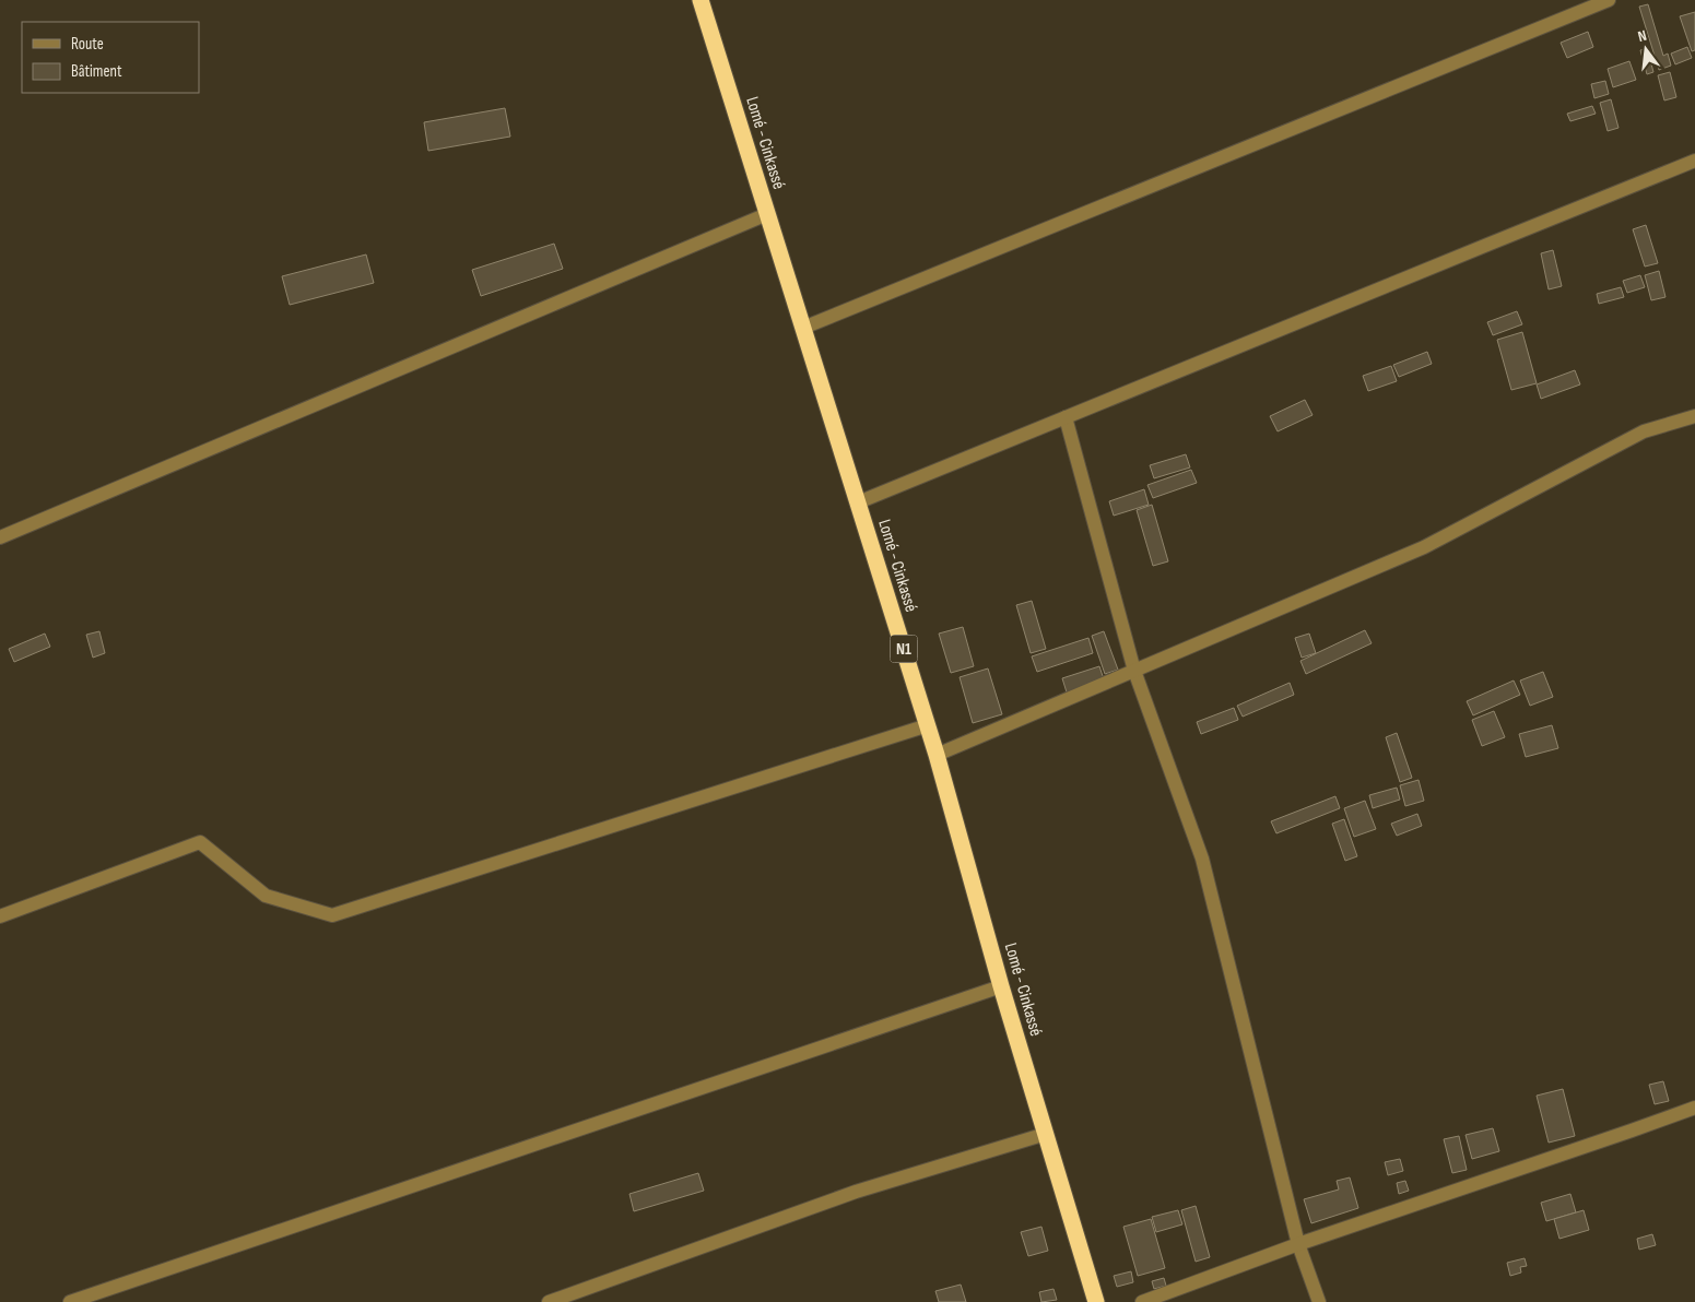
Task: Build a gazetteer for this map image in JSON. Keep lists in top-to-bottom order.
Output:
{
  "streets": {
    "highway": ["Lomé - Cinkassé", "N1"]
  },
  "legend": ["Route", "Bâtiment"],
  "north": "top"
}
